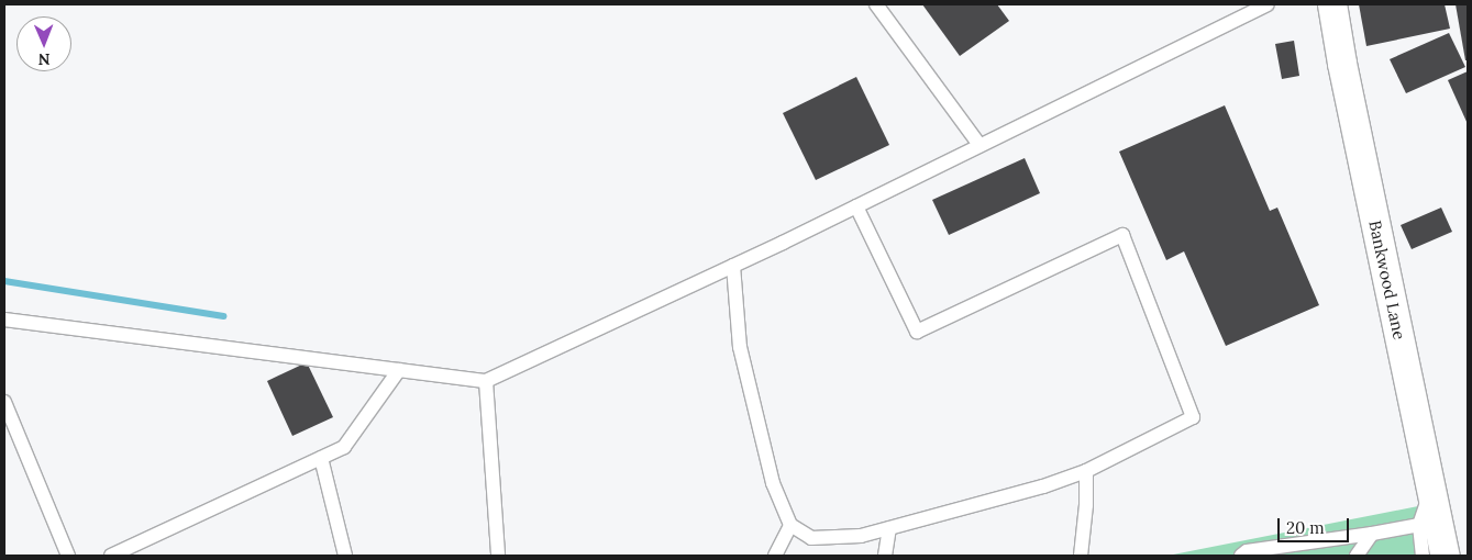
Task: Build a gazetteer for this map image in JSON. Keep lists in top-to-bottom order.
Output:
{
  "streets": {
    "street": ["Bankwood Lane"]
  },
  "scale_bar": "20 m",
  "north": "bottom"
}
